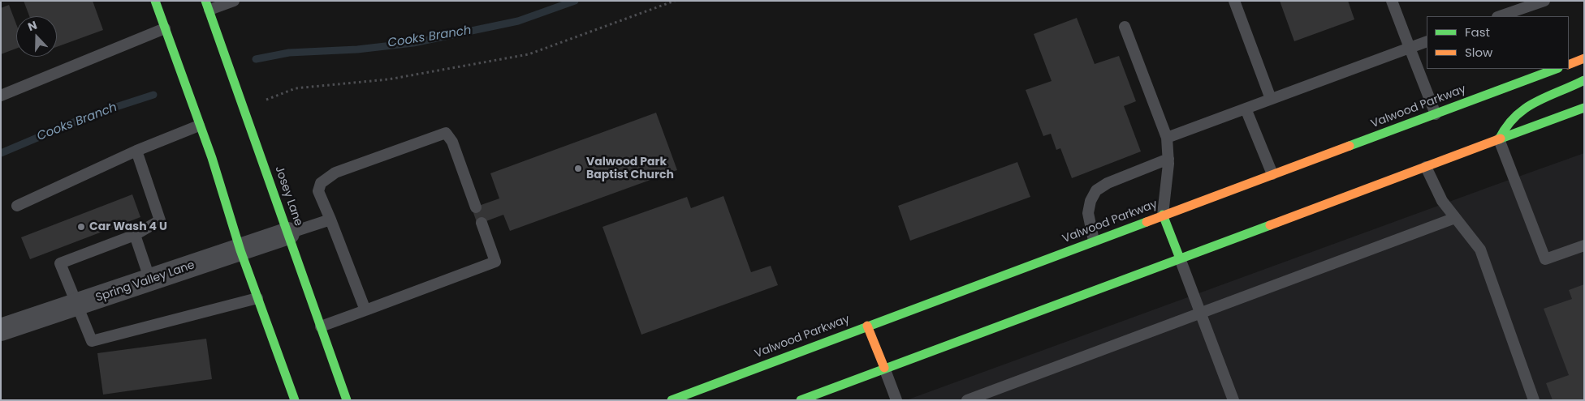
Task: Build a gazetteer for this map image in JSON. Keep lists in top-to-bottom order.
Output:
{
  "streets": {
    "main road": ["Valwood Parkway", "Josey Lane"],
    "street": ["Spring Valley Lane"]
  },
  "crossings": [
    ["Josey Lane", "Spring Valley Lane"]
  ],
  "water": ["Cooks Branch"],
  "places": ["Valwood Park Baptist Church", "Car Wash 4 U"],
  "legend": ["Fast", "Slow"],
  "north": "top"
}
